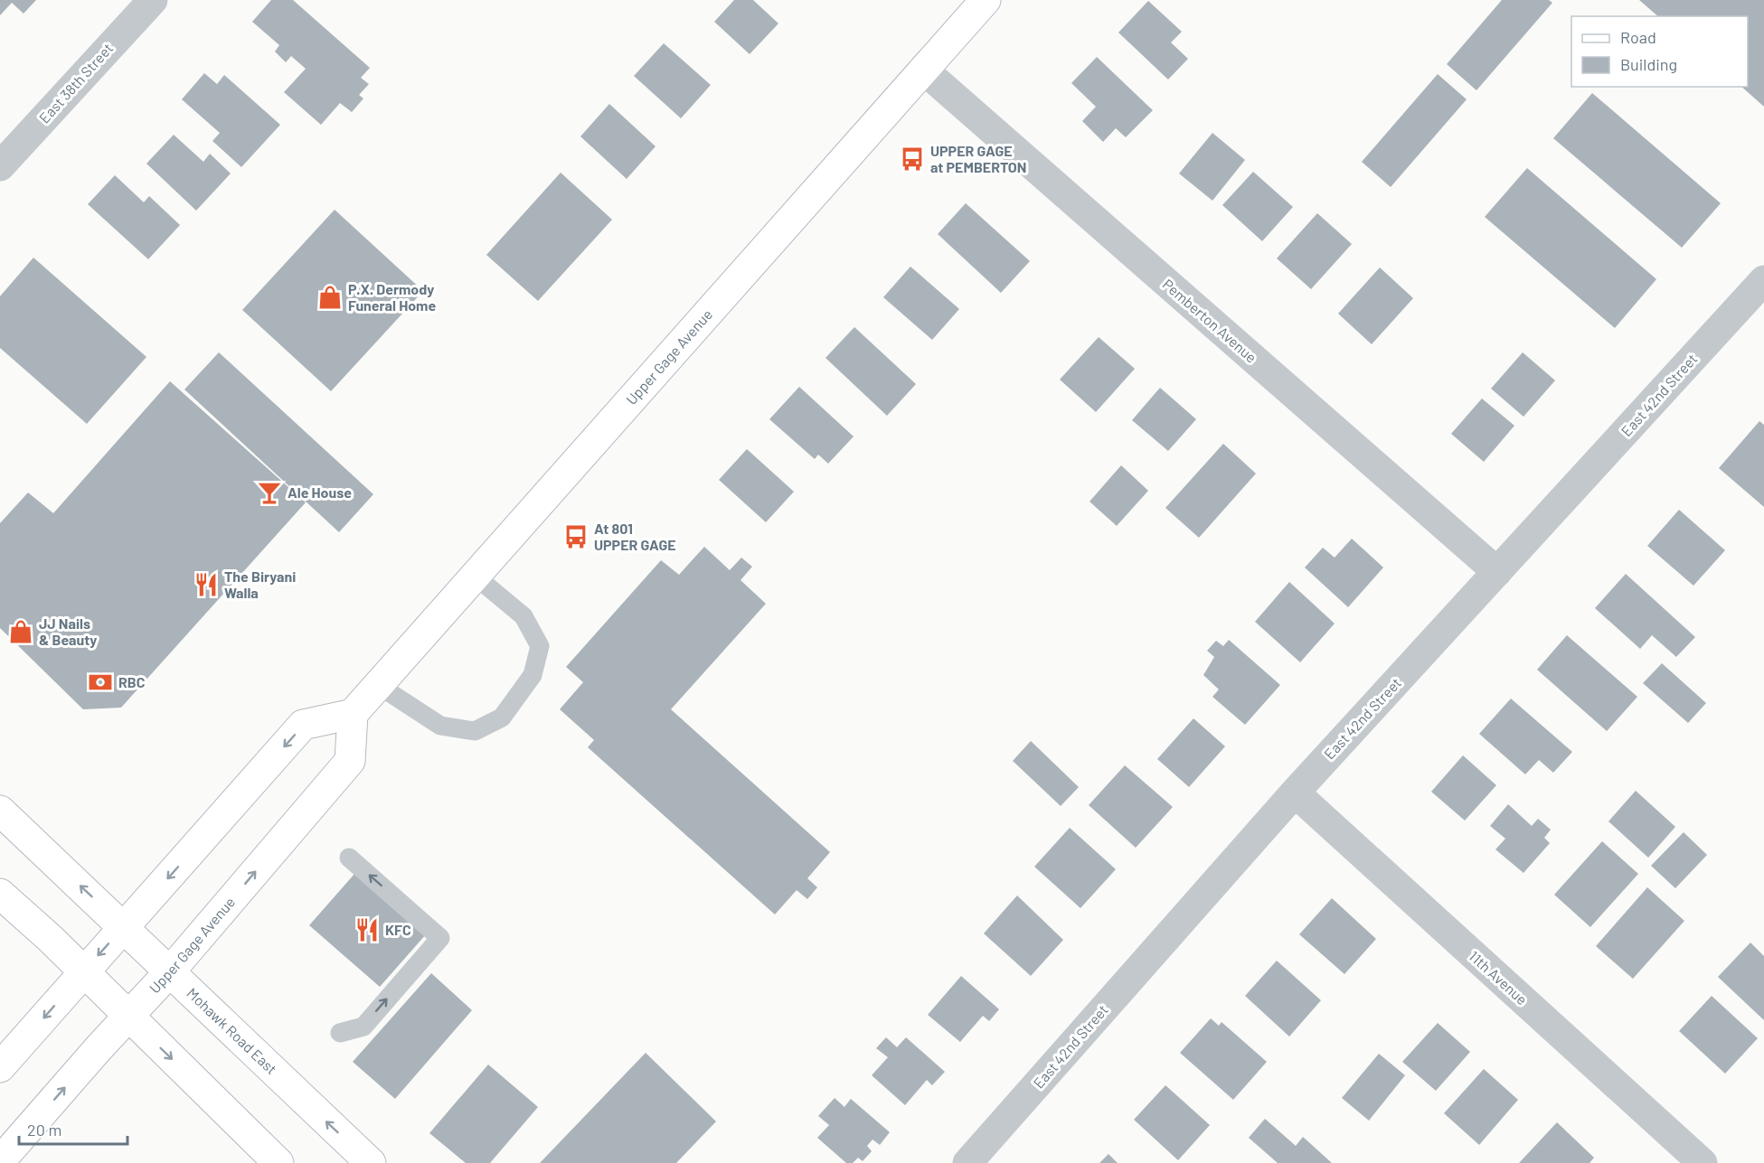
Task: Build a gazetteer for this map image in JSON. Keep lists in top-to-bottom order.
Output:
{
  "streets": {
    "main road": ["Upper Gage Avenue", "Mohawk Road East"],
    "street": [
      "East 38th Street",
      "Pemberton Avenue",
      "East 42nd Street",
      "11th Avenue"
    ]
  },
  "crossings": [
    ["Pemberton Avenue", "Upper Gage Avenue"],
    ["Pemberton Avenue", "East 42nd Street"],
    ["Upper Gage Avenue", "Mohawk Road East"],
    ["East 42nd Street", "11th Avenue"]
  ],
  "places": {
    "bus stop": ["UPPER GAGE at PEMBERTON", "At 801 UPPER GAGE"],
    "shop": ["P.X. Dermody Funeral Home", "JJ Nails & Beauty"],
    "bar": ["Ale House"],
    "restaurant": ["The Biryani Walla", "KFC"],
    "bank": ["RBC"]
  },
  "legend": ["Road", "Building"],
  "scale_bar": "20 m"
}
